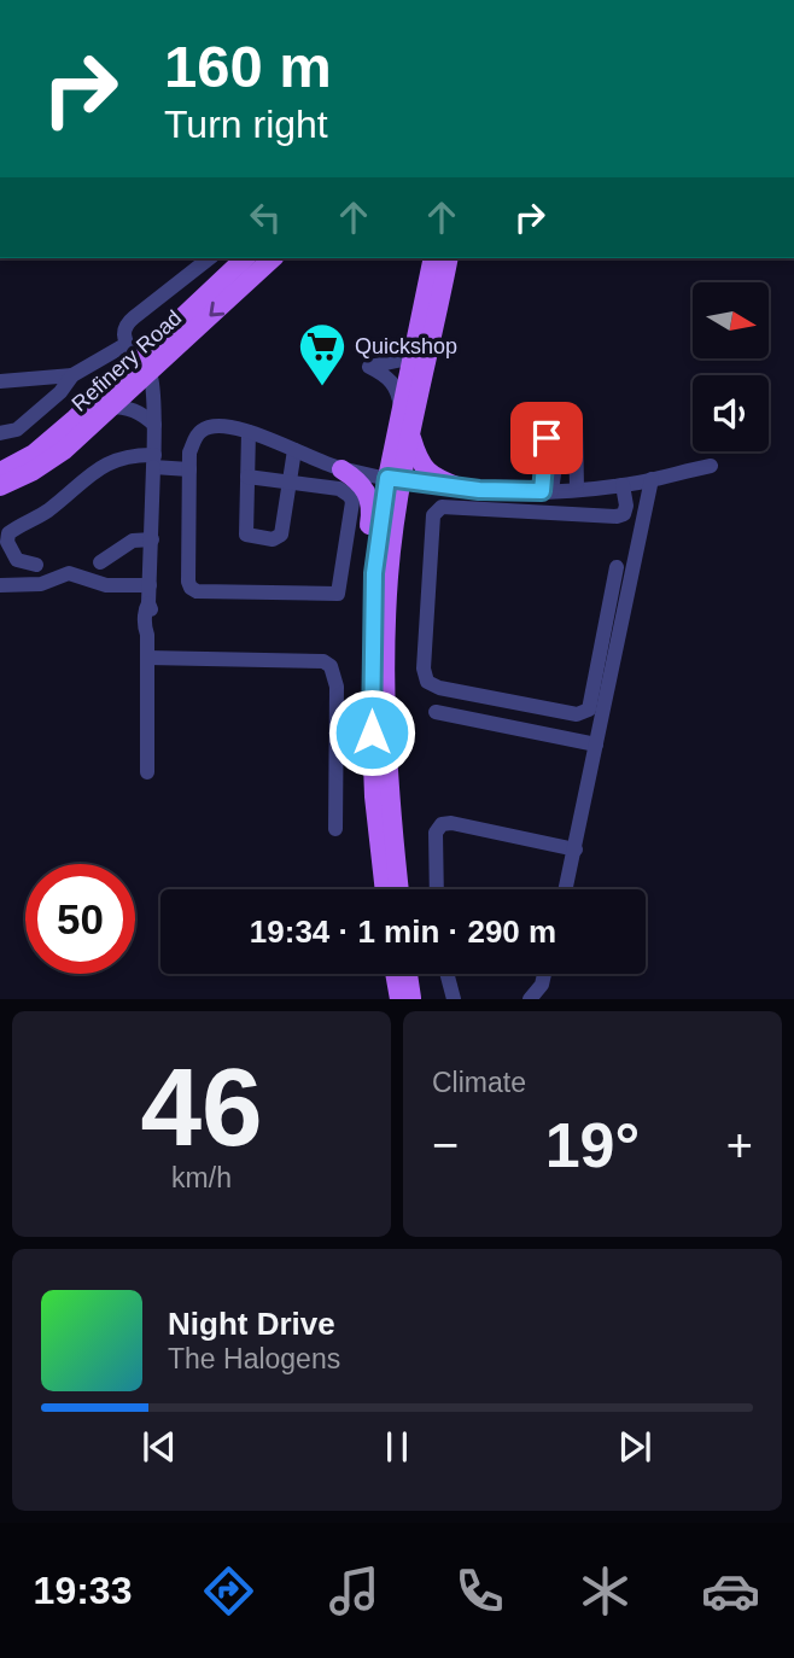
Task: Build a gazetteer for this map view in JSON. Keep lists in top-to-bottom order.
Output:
{
  "streets": {
    "main road": ["Refinery Road"]
  },
  "places": {
    "supermarket": ["Quickshop"]
  },
  "north": "right",
  "page": {
    "turn": ["160 m", "Turn right"],
    "limit": "50",
    "trip": "19:34 · 1 min · 290 m",
    "tile": [
      ["46", "km/h"],
      "Climate"
    ],
    "heat": ["−", "19°", "+"],
    "song": ["Night Drive", "The Halogens"],
    "tabs": "19:33"
  }
}
